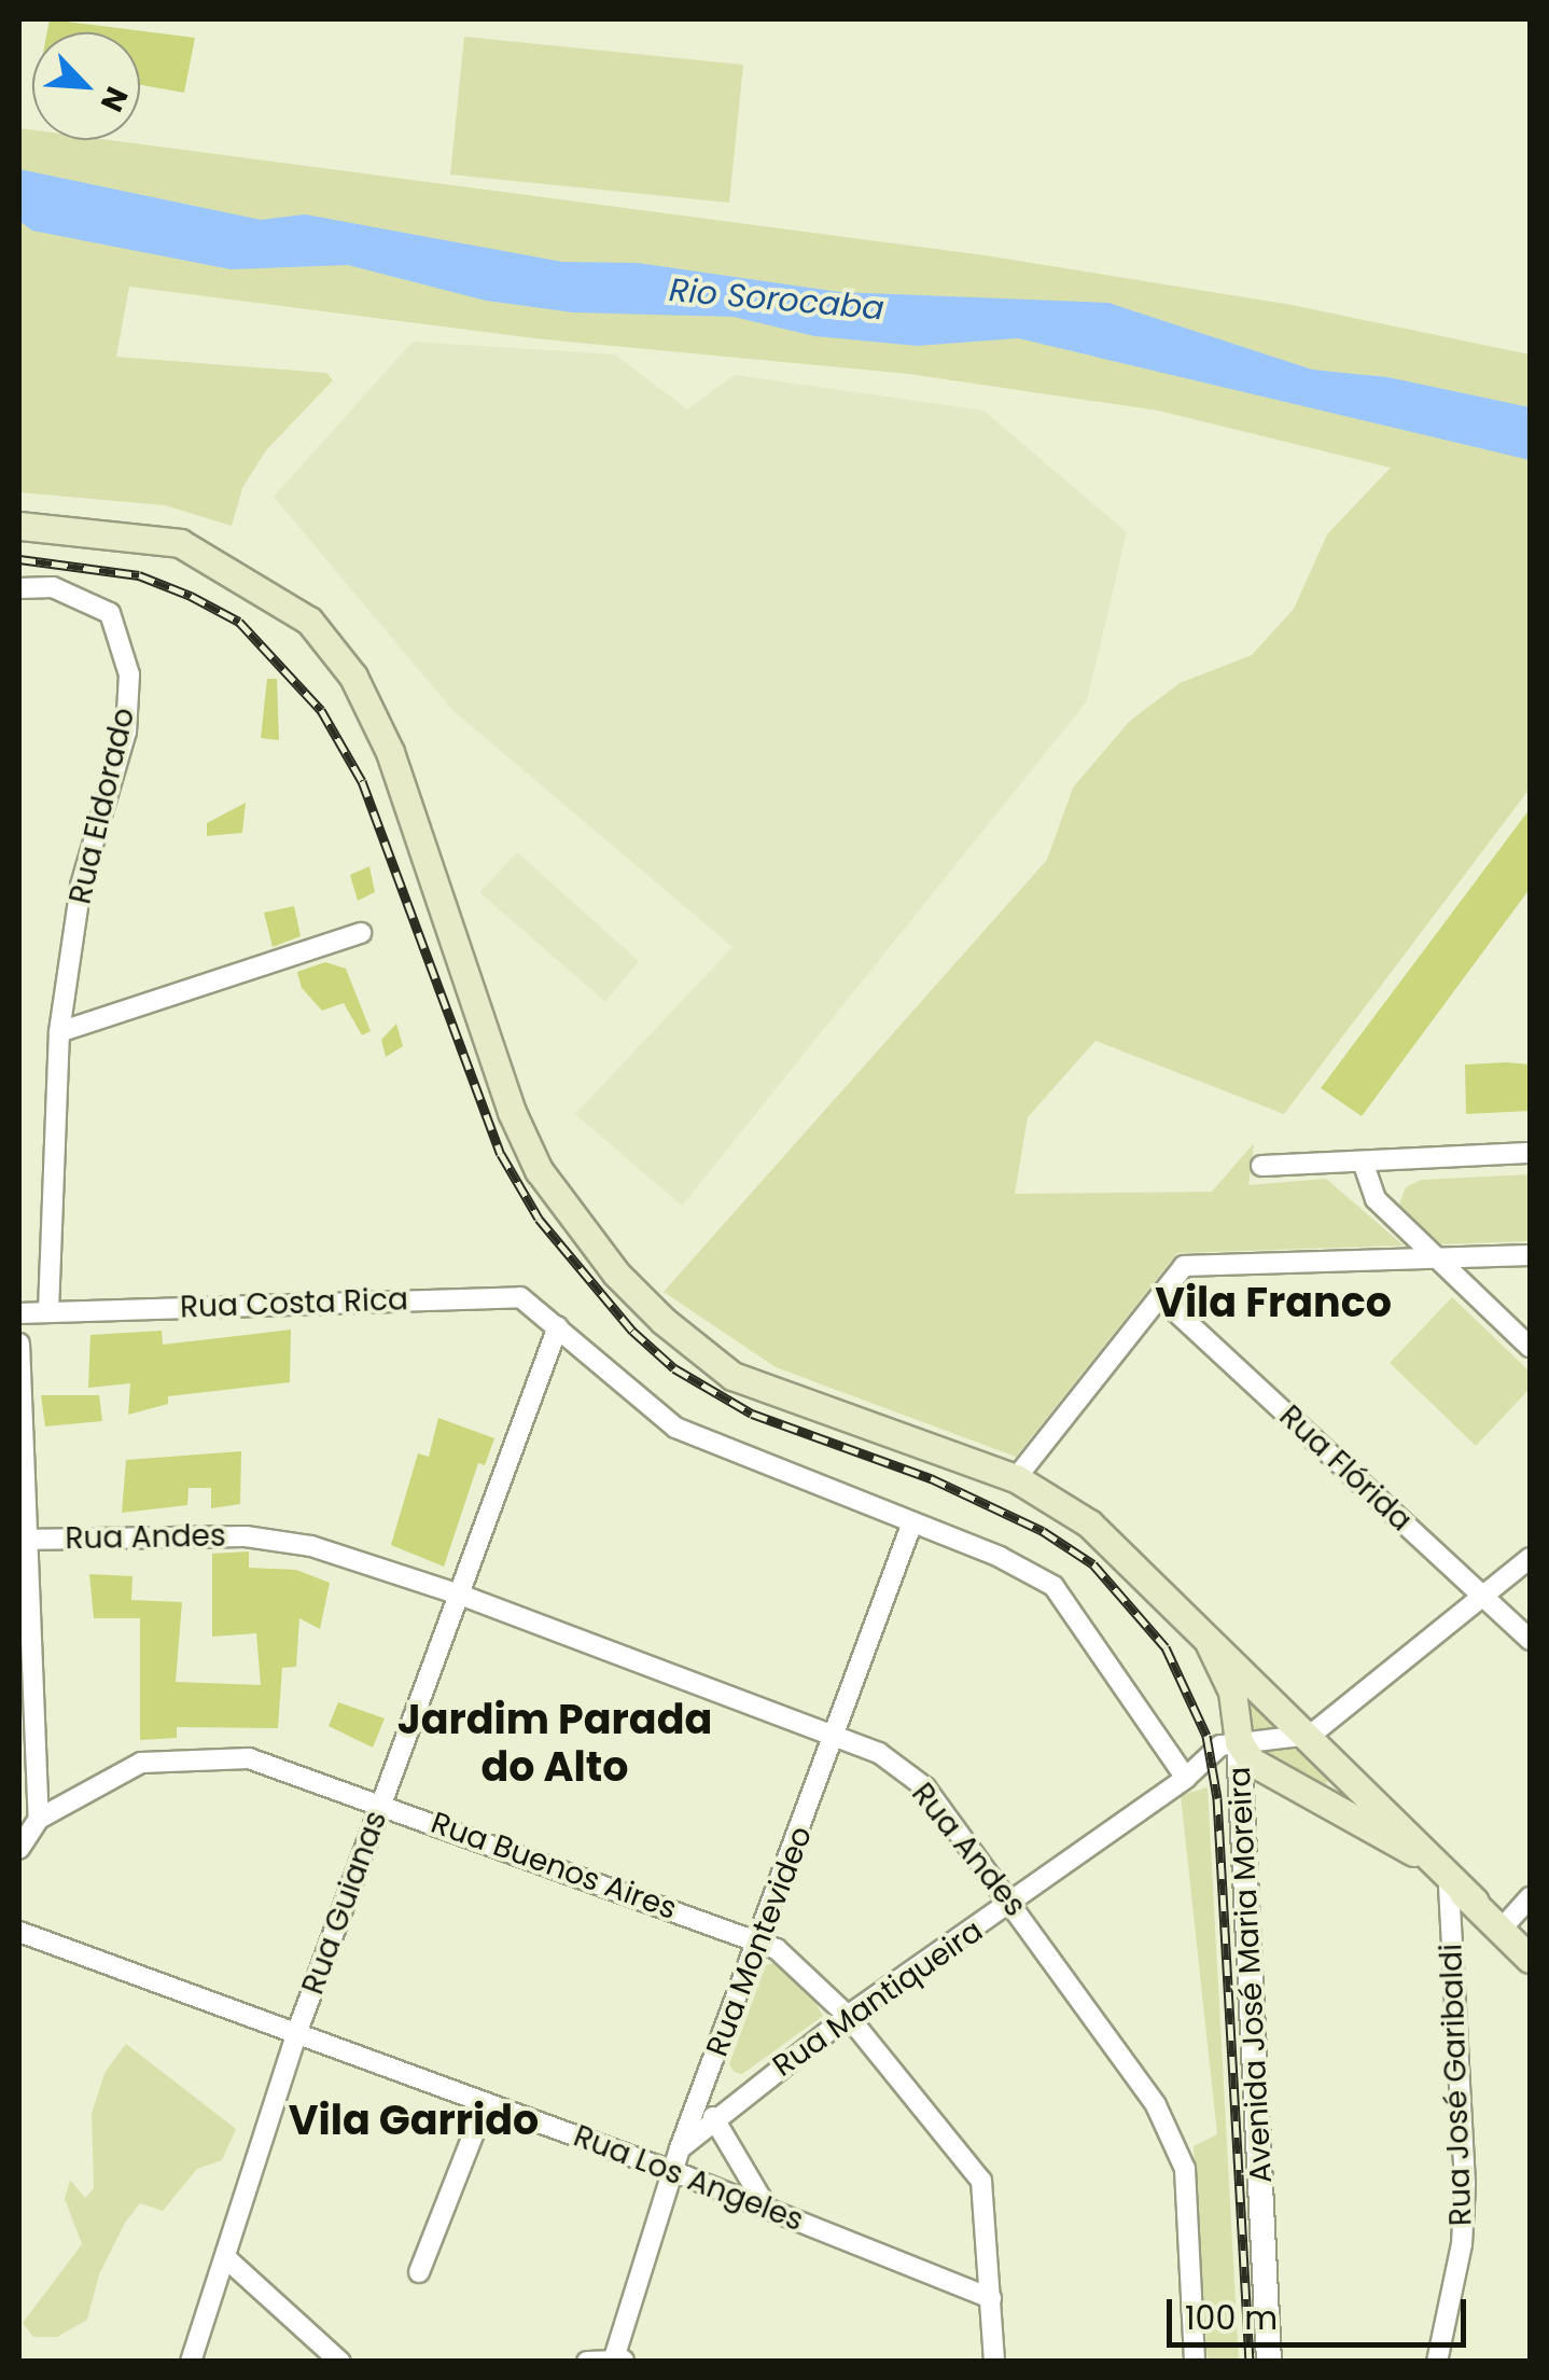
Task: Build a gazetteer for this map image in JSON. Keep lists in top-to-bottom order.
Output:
{
  "streets": {
    "street": [
      "Rua Eldorado",
      "Rua Costa Rica",
      "Rua Flórida",
      "Rua Andes",
      "Rua Buenos Aires",
      "Rua Guianas",
      "Rua Montevideo",
      "Avenida José Maria Moreira",
      "Rua Mantiqueira",
      "Rua José Garibaldi",
      "Rua Los Angeles"
    ]
  },
  "crossings": [
    ["Rua Eldorado", "Rua Costa Rica"],
    ["Rua Costa Rica", "Rua Guianas"],
    ["Rua Costa Rica", "Avenida José Maria Moreira"],
    ["Rua Andes", "Rua Guianas"],
    ["Rua Andes", "Rua Montevideo"],
    ["Rua Andes", "Rua Mantiqueira"],
    ["Rua Buenos Aires", "Rua Guianas"],
    ["Rua Buenos Aires", "Rua Montevideo"],
    ["Rua Buenos Aires", "Rua Mantiqueira"],
    ["Rua Buenos Aires", "Rua Los Angeles"],
    ["Rua Guianas", "Avenida José Maria Moreira"],
    ["Rua Guianas", "Rua Los Angeles"],
    ["Rua Montevideo", "Avenida José Maria Moreira"],
    ["Rua Montevideo", "Rua Mantiqueira"],
    ["Rua Montevideo", "Rua Los Angeles"],
    ["Avenida José Maria Moreira", "Rua Mantiqueira"]
  ],
  "districts": ["Vila Franco", "Jardim Parada do Alto", "Vila Garrido"],
  "water": ["Rio Sorocaba"],
  "scale_bar": "100 m",
  "north": "bottom right"
}
